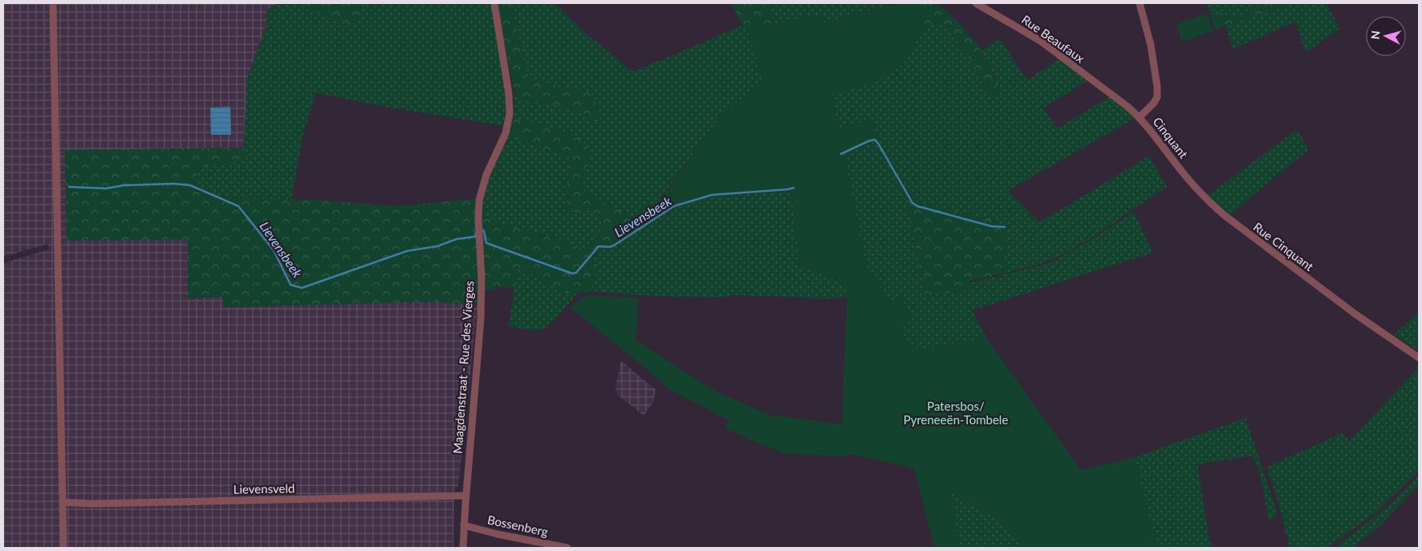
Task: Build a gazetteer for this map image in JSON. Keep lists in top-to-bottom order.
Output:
{
  "streets": {
    "street": [
      "Rue Beaufaux",
      "Cinquant",
      "Rue Cinquant",
      "Maagdenstraat - Rue des Vierges",
      "Lievensveld",
      "Bossenberg"
    ]
  },
  "crossings": [
    ["Rue Beaufaux", "Cinquant"],
    ["Cinquant", "Rue Cinquant"],
    ["Maagdenstraat - Rue des Vierges", "Lievensveld"],
    ["Maagdenstraat - Rue des Vierges", "Bossenberg"]
  ],
  "water": ["Lievensbeek"],
  "parks": ["Patersbos/ Pyreneeën-Tombele"],
  "north": "left"
}
